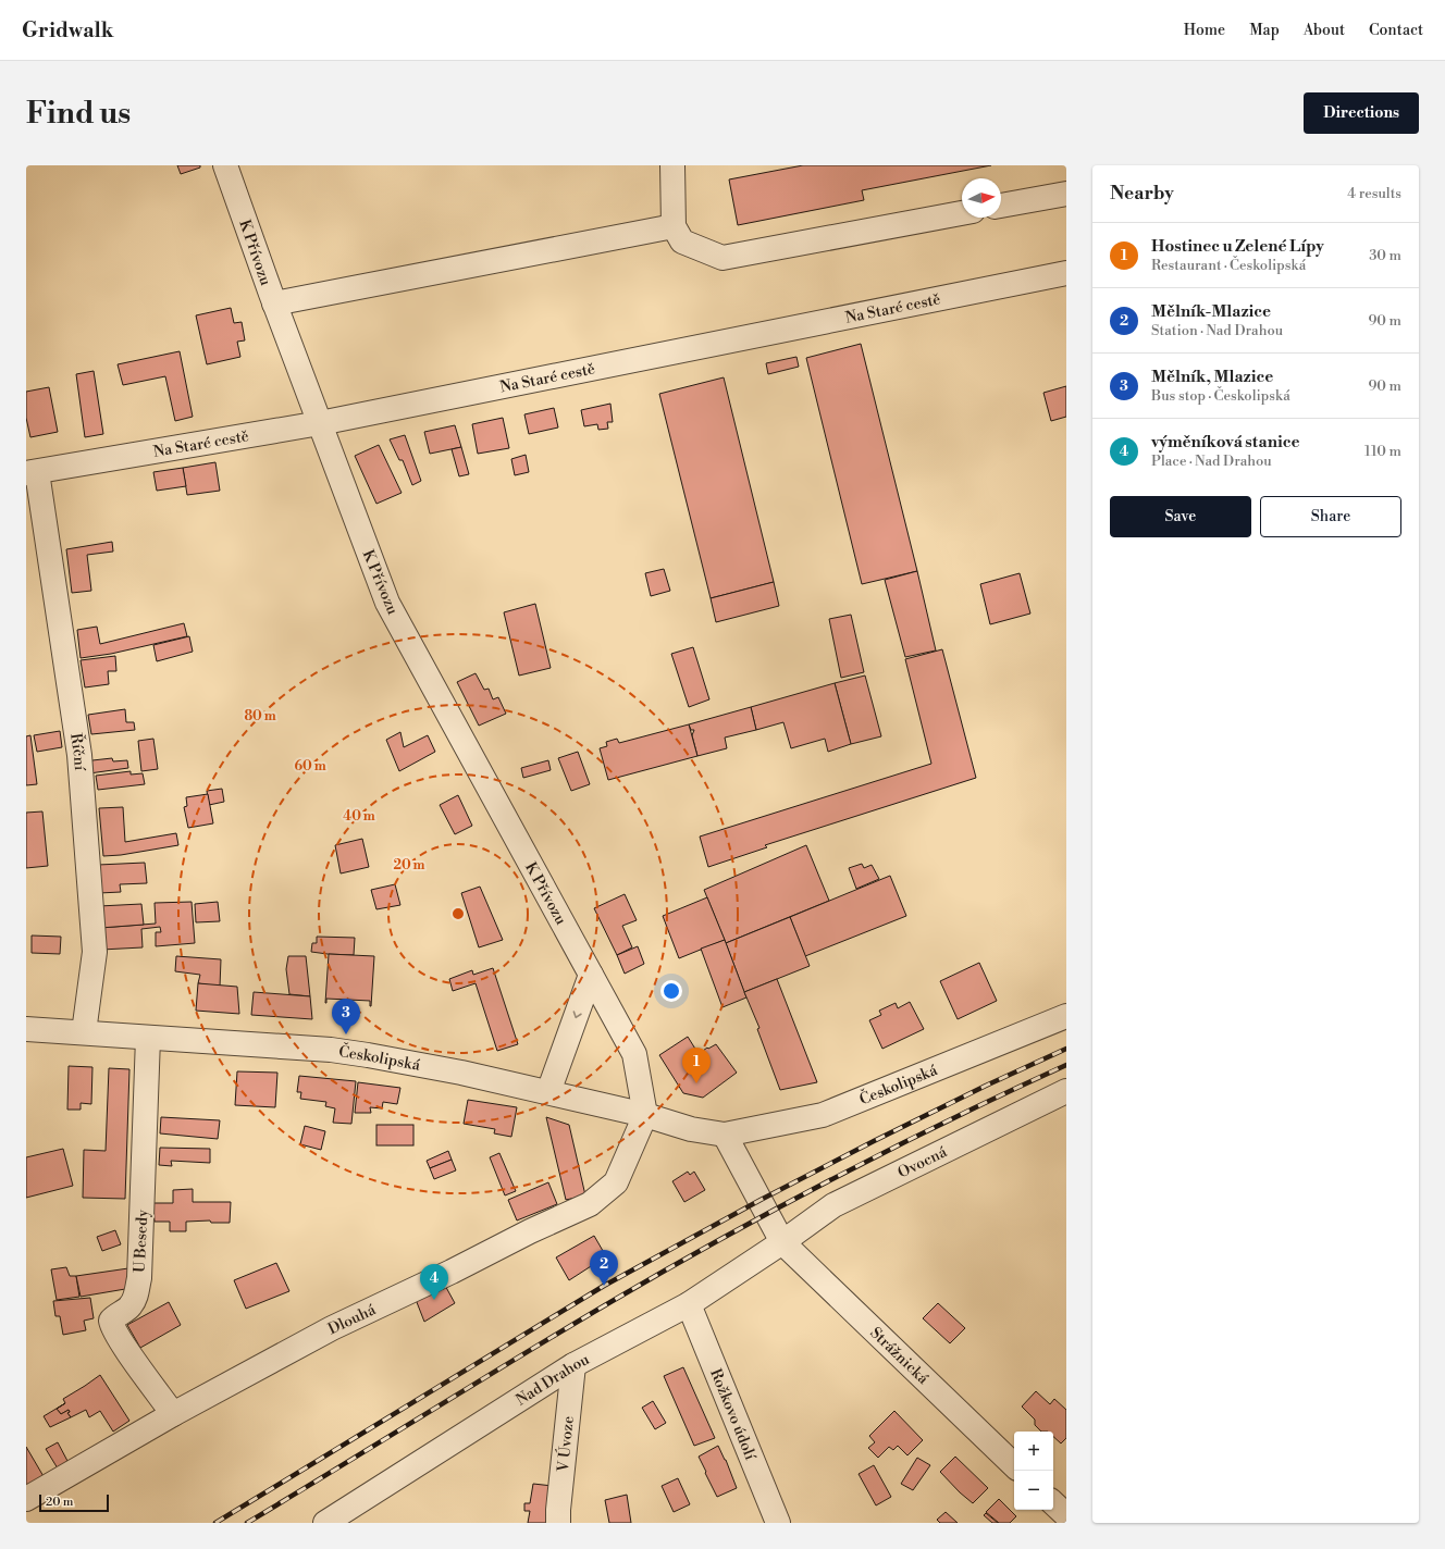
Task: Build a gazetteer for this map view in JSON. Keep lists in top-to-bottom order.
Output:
{
  "streets": {
    "street": [
      "K Přívozu",
      "Na Staré cestě",
      "Říční",
      "Českolipská",
      "Ovocná",
      "U Besedy",
      "Dlouhá",
      "Strážnická",
      "Nad Drahou",
      "Rožkovo údolí",
      "V Úvoze"
    ]
  },
  "crossings": [
    ["K Přívozu", "Na Staré cestě"],
    ["K Přívozu", "Českolipská"],
    ["K Přívozu", "Dlouhá"],
    ["Na Staré cestě", "Říční"],
    ["Říční", "Českolipská"],
    ["Českolipská", "U Besedy"],
    ["Českolipská", "Dlouhá"],
    ["Ovocná", "Strážnická"],
    ["Ovocná", "Nad Drahou"],
    ["U Besedy", "Dlouhá"],
    ["Strážnická", "Nad Drahou"],
    ["Nad Drahou", "Rožkovo údolí"],
    ["Nad Drahou", "V Úvoze"]
  ],
  "scale_bar": "20 m",
  "north": "right",
  "page": {
    "header": "Gridwalk",
    "nav": [
      "Home",
      "Map",
      "About",
      "Contact"
    ],
    "buttons": [
      "Directions",
      ["Save", "Share"]
    ],
    "title": "Find us",
    "heading": ["Nearby", "4 results"],
    "list": [
      {
        "mark": "1",
        "name": "Hostinec u Zelené Lípy",
        "note": "Restaurant · Českolipská",
        "value": "30 m"
      },
      {
        "mark": "2",
        "name": "Mělník-Mlazice",
        "note": "Station · Nad Drahou",
        "value": "90 m"
      },
      {
        "mark": "3",
        "name": "Mělník, Mlazice",
        "note": "Bus stop · Českolipská",
        "value": "90 m"
      },
      {
        "mark": "4",
        "name": "výměníková stanice",
        "note": "Place · Nad Drahou",
        "value": "110 m"
      }
    ],
    "pins": [
      "3",
      "1",
      "2",
      "4"
    ],
    "map_buttons": ["+", "−"],
    "scale": "20 m"
  },
  "rings": [
    "80 m",
    "60 m",
    "40 m",
    "20 m"
  ]
}
